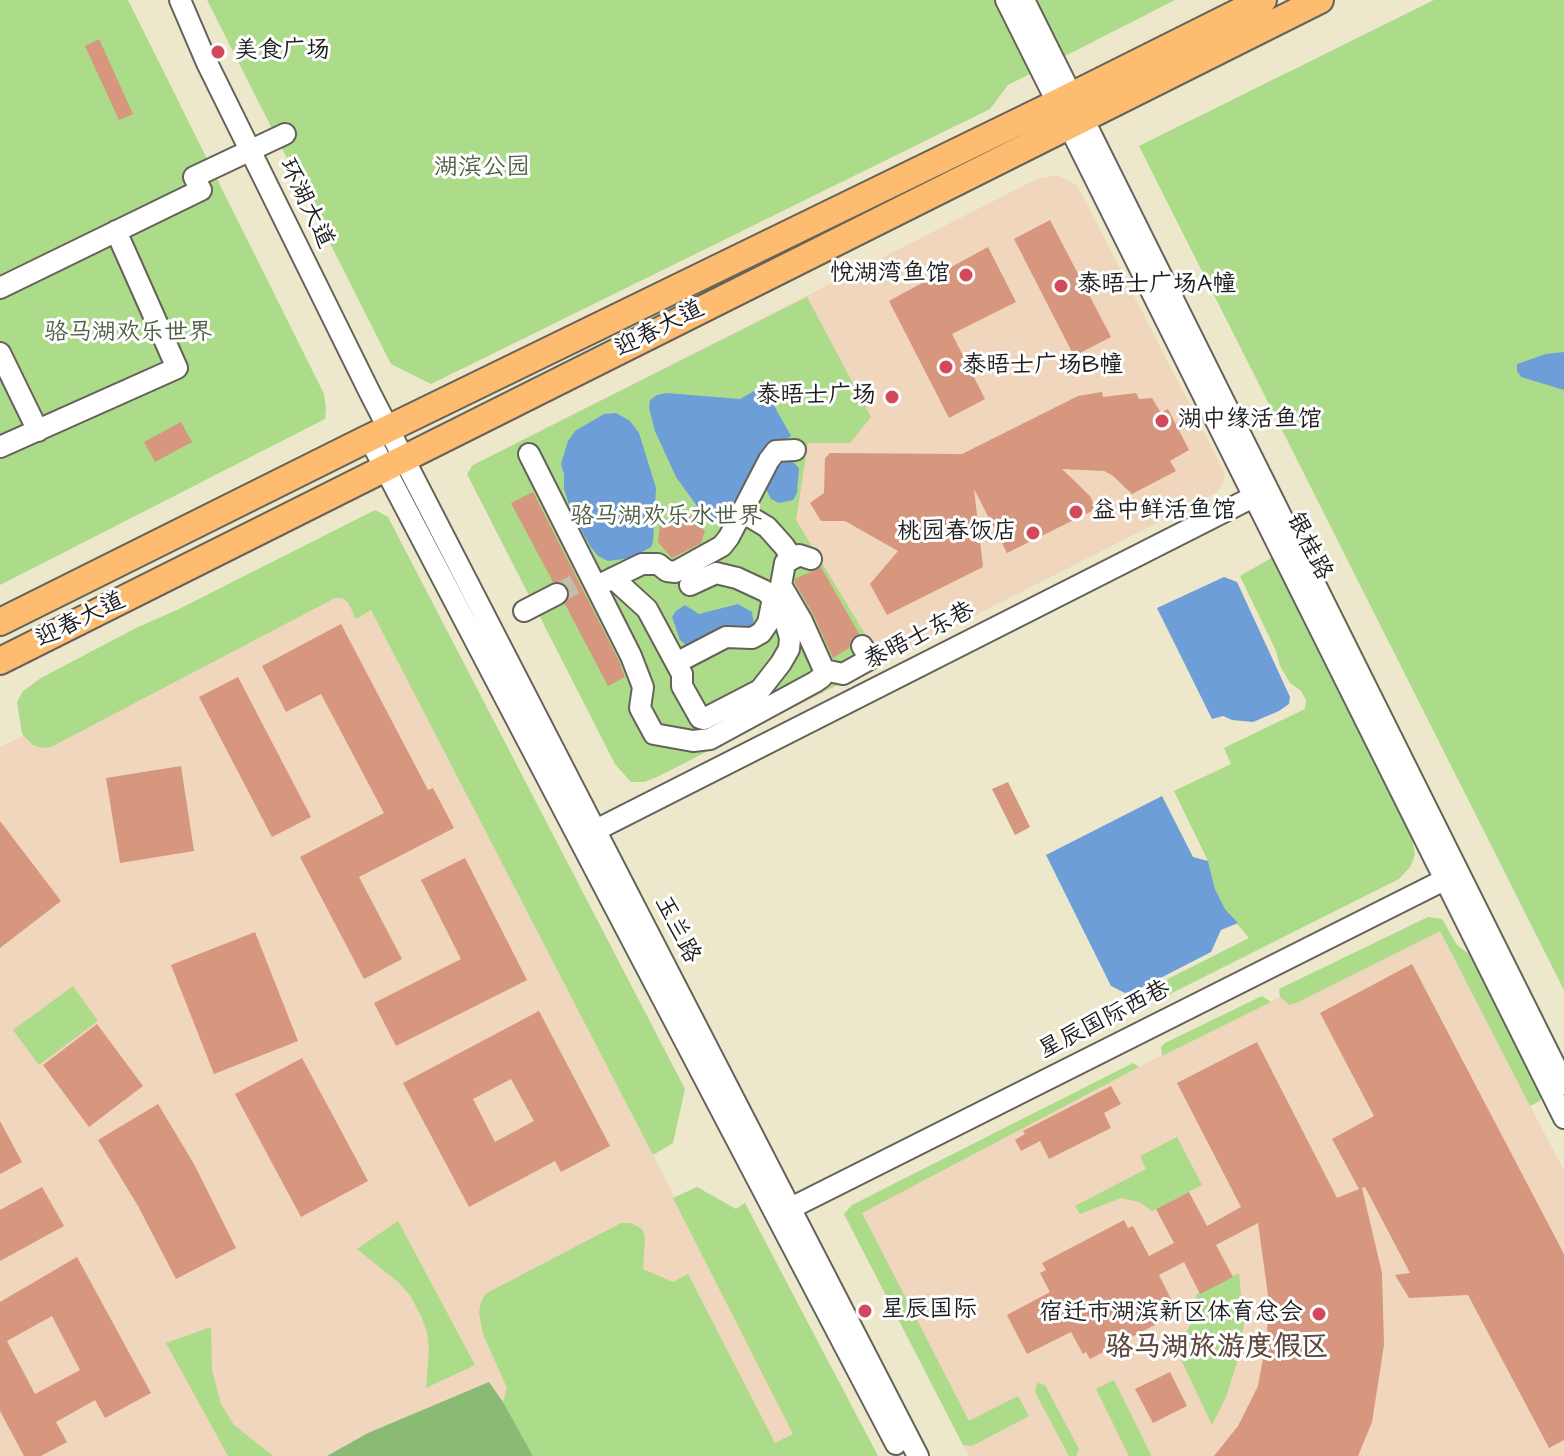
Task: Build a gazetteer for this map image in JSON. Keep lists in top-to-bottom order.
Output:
{
  "streets": {
    "main road": ["迎春大道"],
    "street": [
      "环湖大道",
      "银桂路",
      "泰晤士东巷",
      "玉兰路",
      "星辰国际西巷"
    ]
  },
  "crossings": [
    ["环湖大道", "迎春大道"],
    ["环湖大道", "玉兰路"],
    ["迎春大道", "银桂路"],
    ["迎春大道", "玉兰路"],
    ["银桂路", "泰晤士东巷"],
    ["银桂路", "星辰国际西巷"],
    ["泰晤士东巷", "玉兰路"],
    ["玉兰路", "星辰国际西巷"]
  ],
  "districts": ["骆马湖旅游度假区"],
  "parks": ["湖滨公园", "骆马湖欢乐世界", "骆马湖欢乐水世界"],
  "places": [
    "美食广场",
    "悦湖湾鱼馆",
    "泰晤士广场A幢",
    "泰晤士广场B幢",
    "泰晤士广场",
    "湖中缘活鱼馆",
    "益中鲜活鱼馆",
    "桃园春饭店",
    "星辰国际",
    "宿迁市湖滨新区体育总会"
  ]
}
